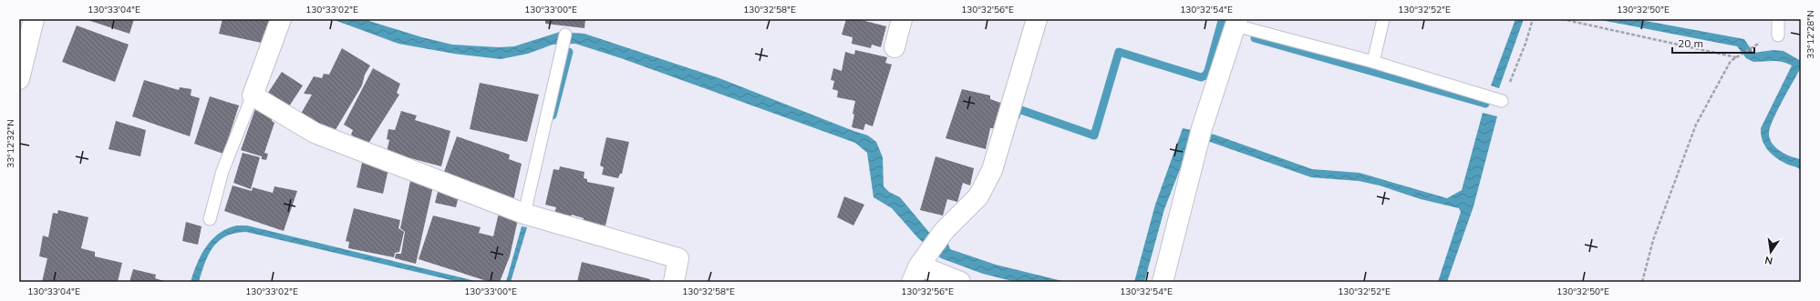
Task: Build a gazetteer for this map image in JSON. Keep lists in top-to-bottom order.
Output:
{
  "scale_bar": "20 m",
  "north": "bottom",
  "coordinates": [
    "130°33'04\"E",
    "130°33'02\"E",
    "130°33'00\"E",
    "130°32'58\"E",
    "130°32'56\"E",
    "130°32'54\"E",
    "130°32'52\"E",
    "130°32'50\"E",
    "33°12'28\"N",
    "33°12'32\"N"
  ]
}
